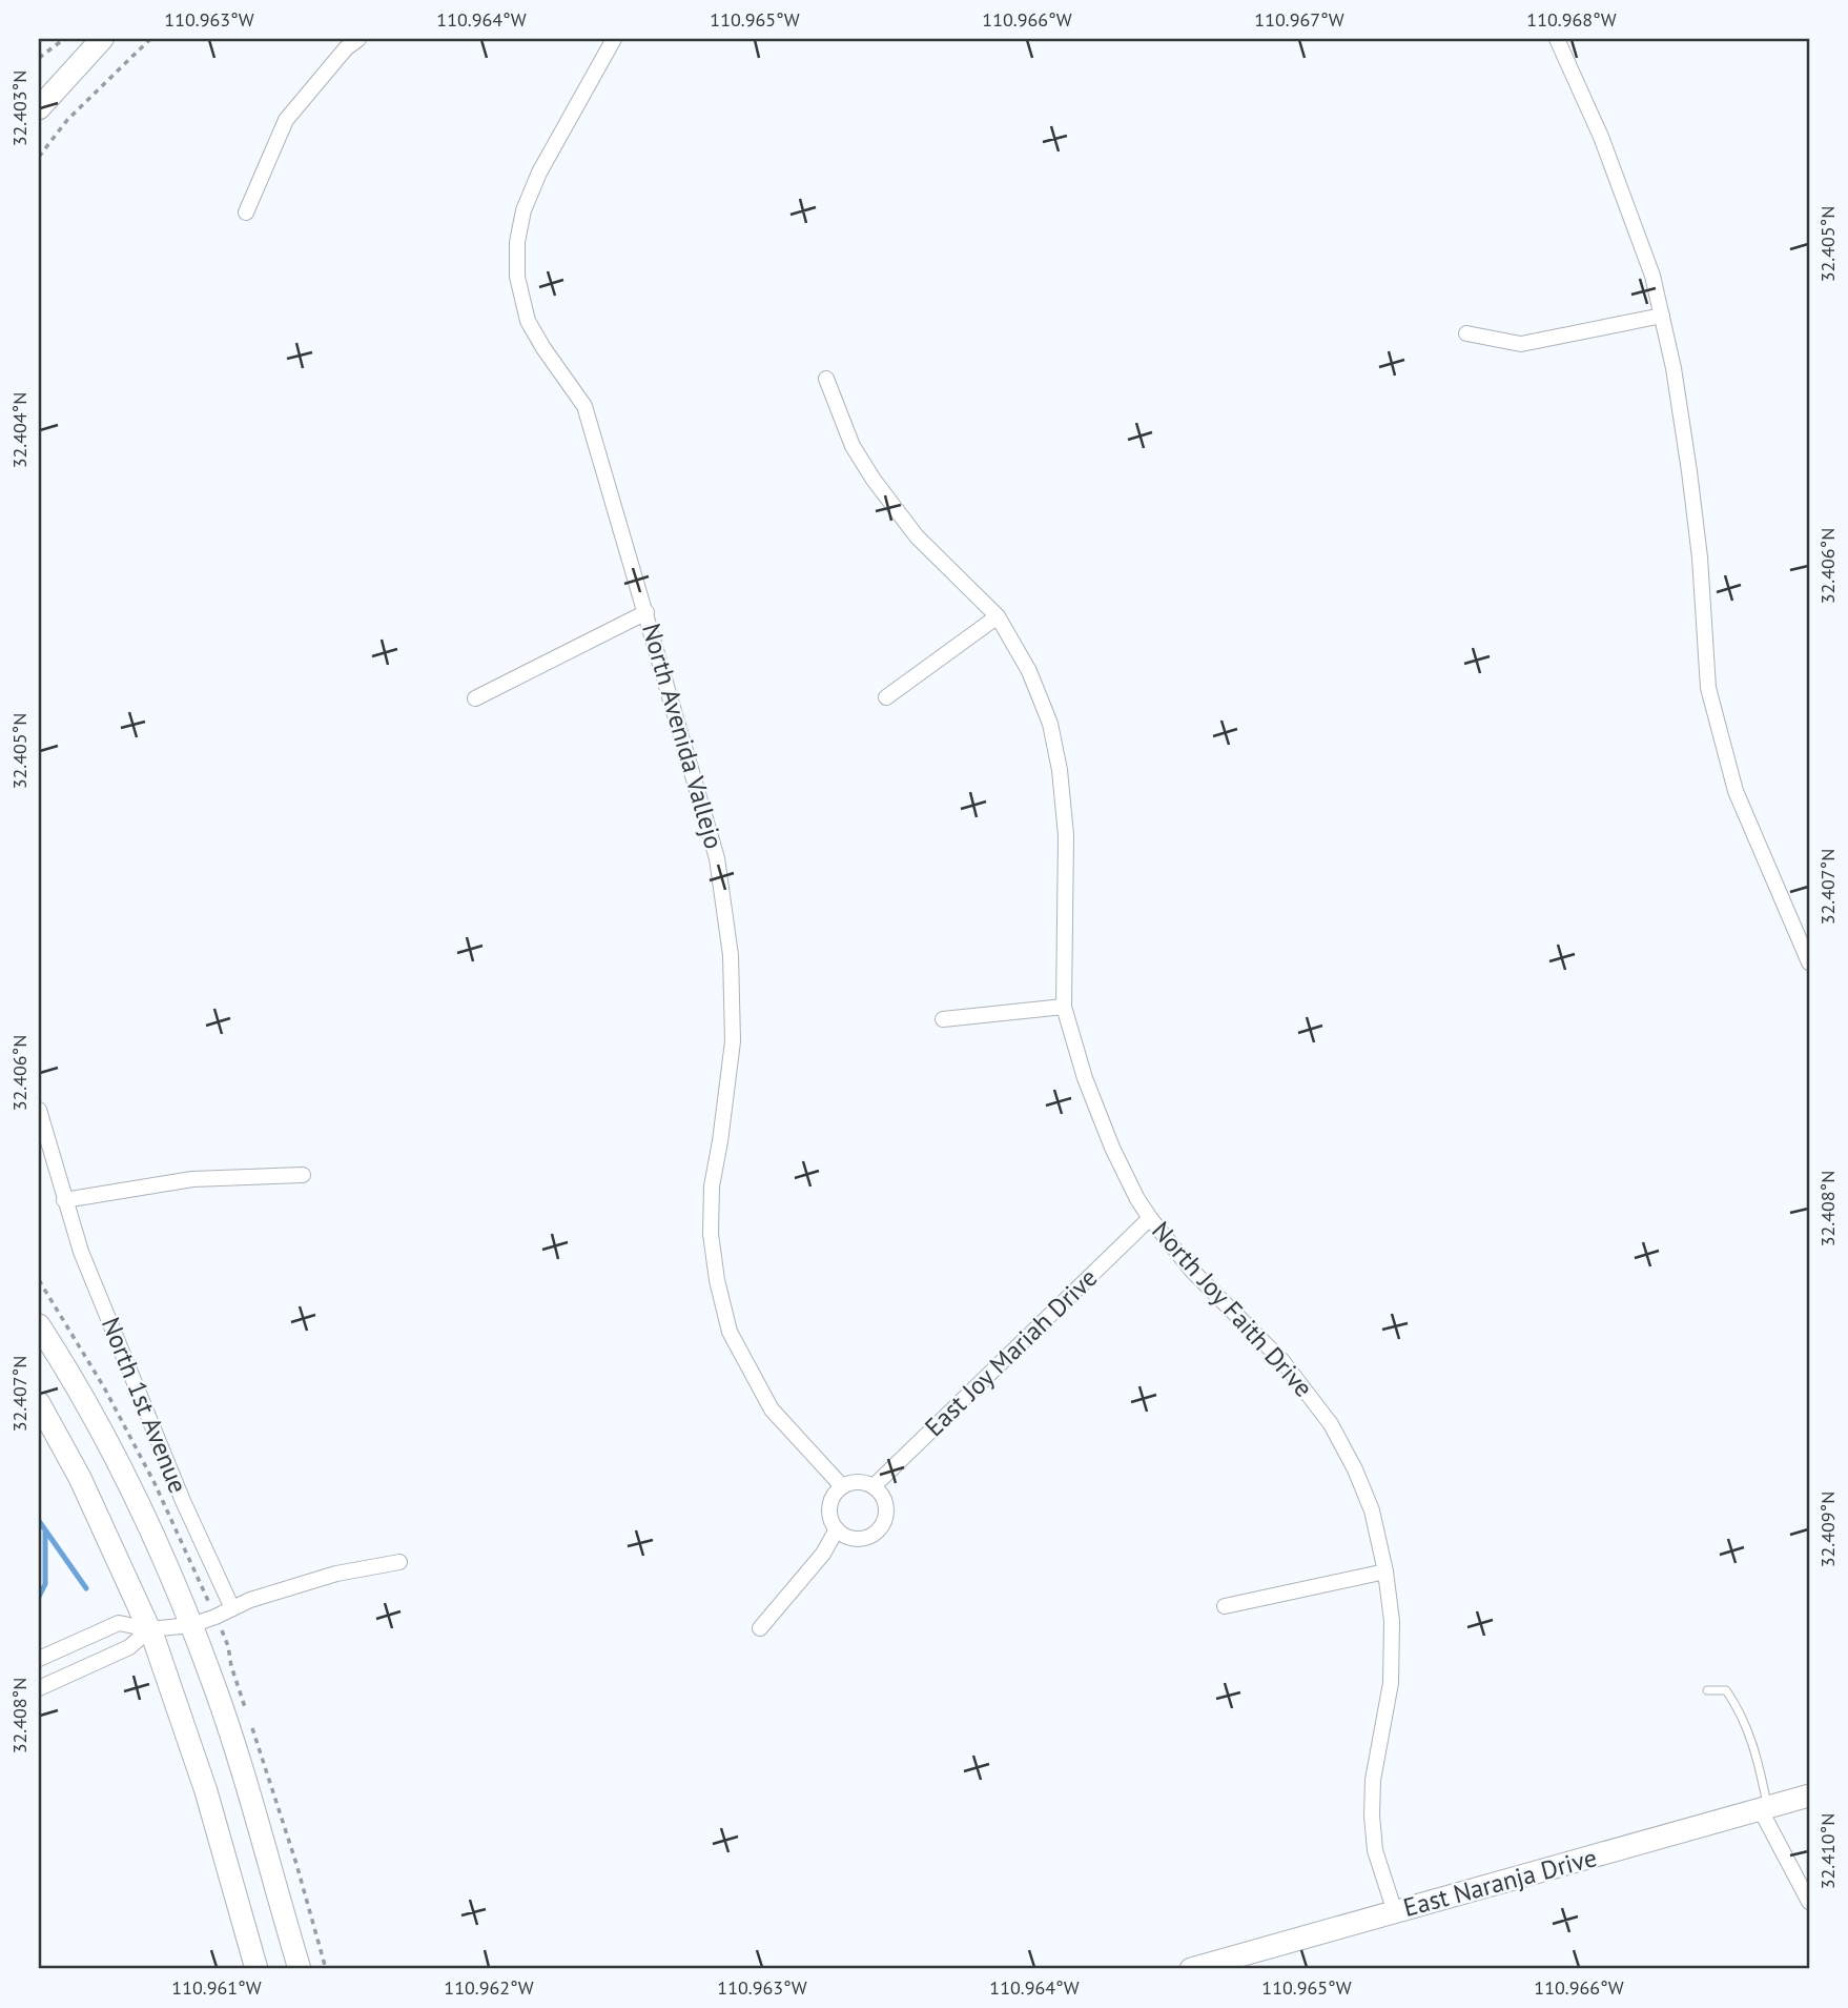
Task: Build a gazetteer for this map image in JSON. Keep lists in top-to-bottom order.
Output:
{
  "streets": {
    "main road": ["North 1st Avenue", "East Naranja Drive"],
    "street": ["North Avenida Vallejo", "North Joy Faith Drive", "East Joy Mariah Drive"]
  },
  "crossings": [
    ["North Avenida Vallejo", "East Joy Mariah Drive"],
    ["North Joy Faith Drive", "East Joy Mariah Drive"],
    ["North Joy Faith Drive", "East Naranja Drive"]
  ],
  "coordinates": [
    "110.963°W",
    "110.964°W",
    "110.965°W",
    "110.966°W",
    "110.967°W",
    "110.968°W",
    "32.403°N",
    "32.405°N",
    "32.404°N",
    "32.406°N",
    "32.407°N",
    "32.408°N",
    "32.409°N",
    "32.410°N",
    "110.961°W",
    "110.962°W"
  ]
}
